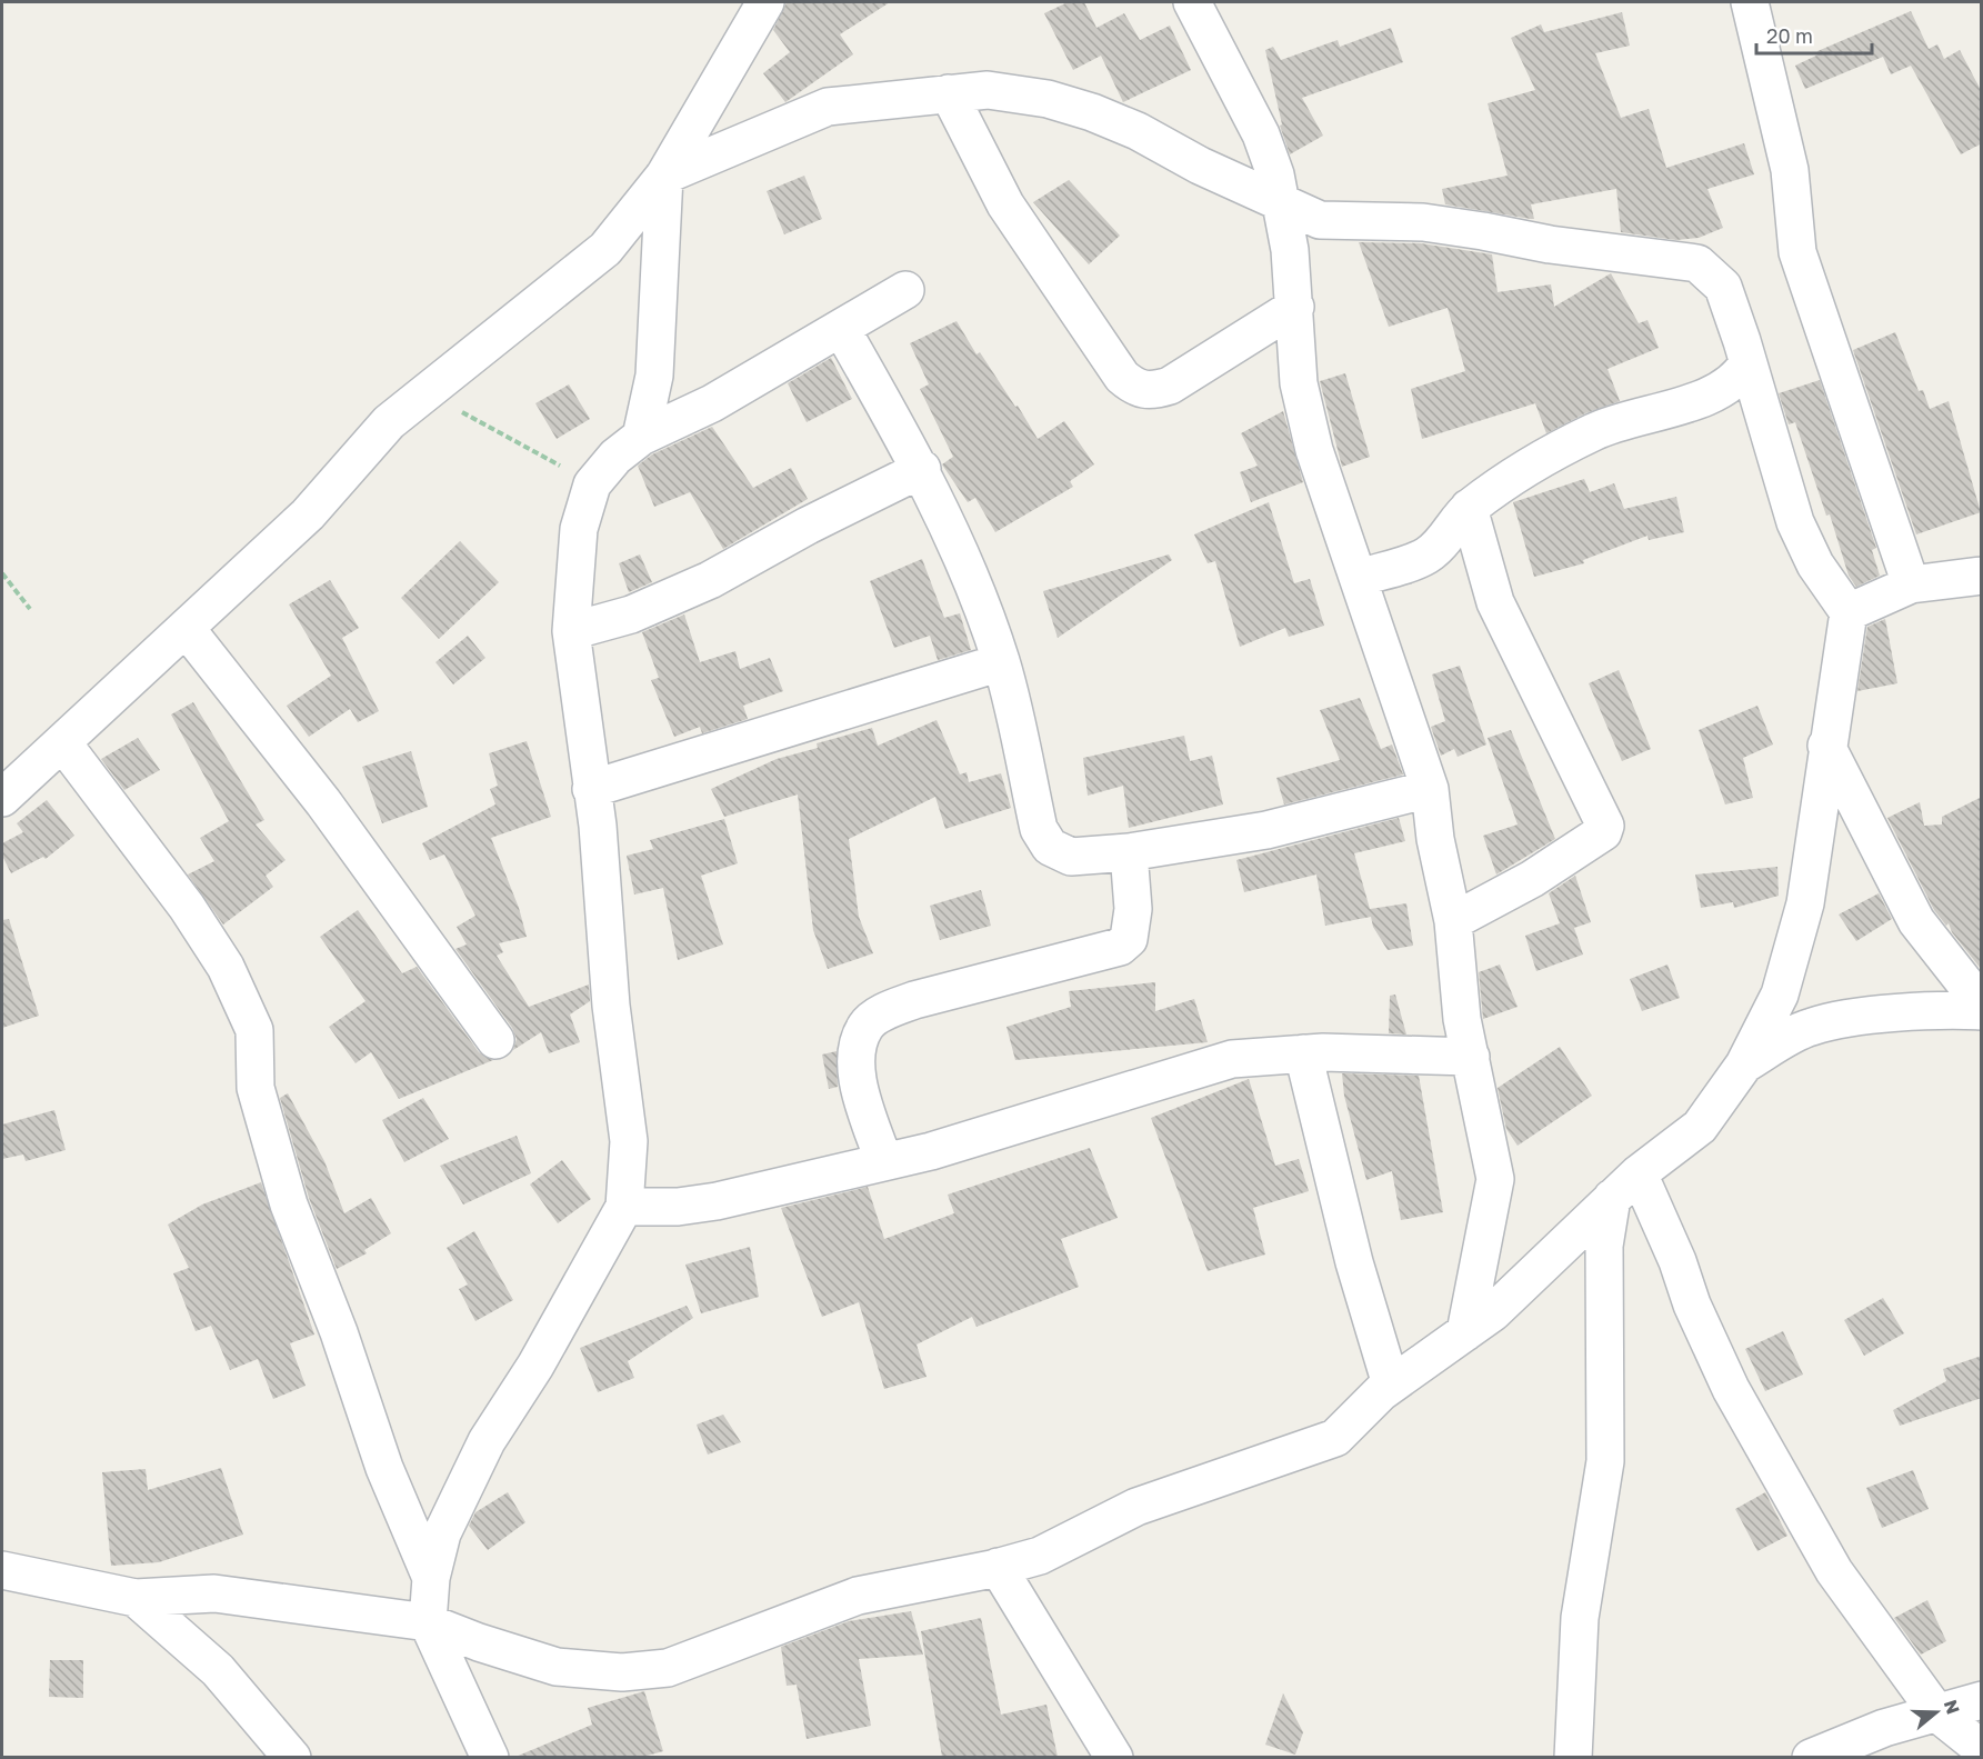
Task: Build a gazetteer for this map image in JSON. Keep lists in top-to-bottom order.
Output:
{
  "scale_bar": "20 m",
  "north": "right"
}
